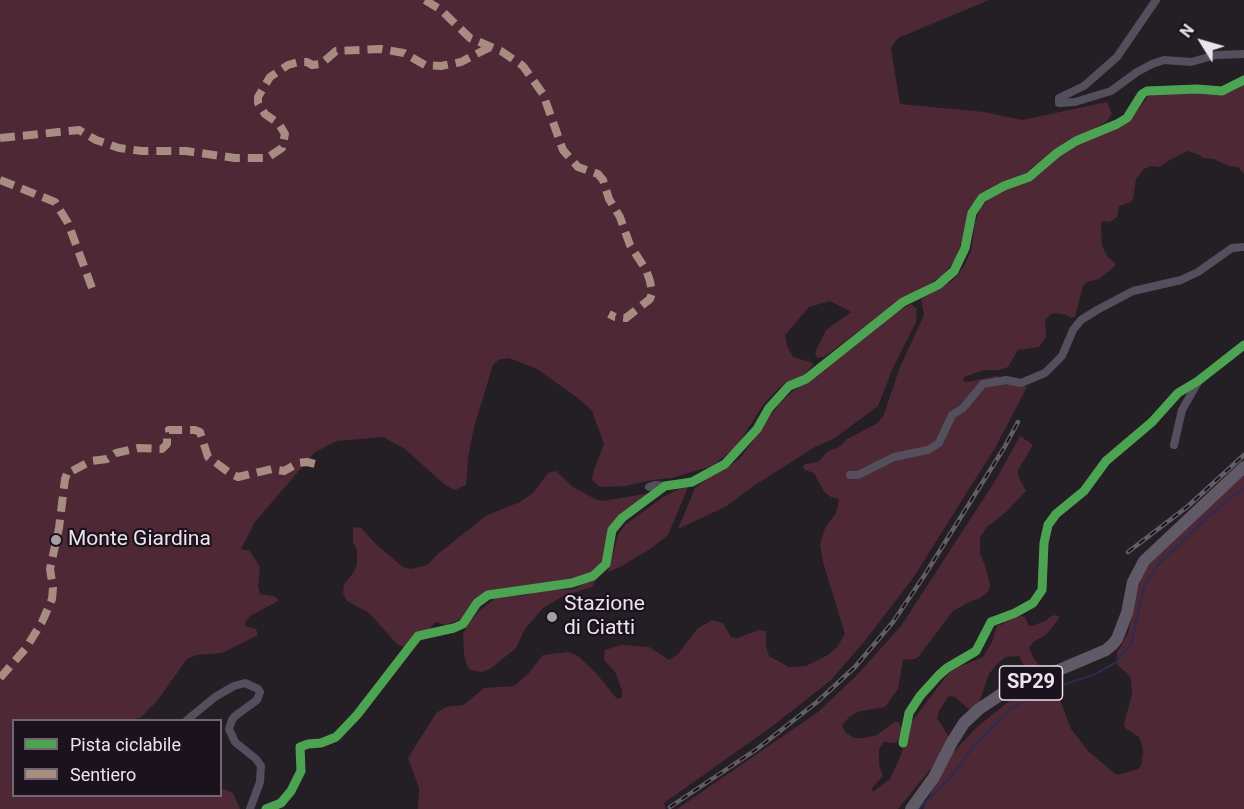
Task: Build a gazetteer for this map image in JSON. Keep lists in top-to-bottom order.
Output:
{
  "streets": {
    "main road": ["SP29"]
  },
  "places": ["Monte Giardina", "Stazione di Ciatti"],
  "legend": ["Pista ciclabile", "Sentiero"],
  "north": "top left"
}
